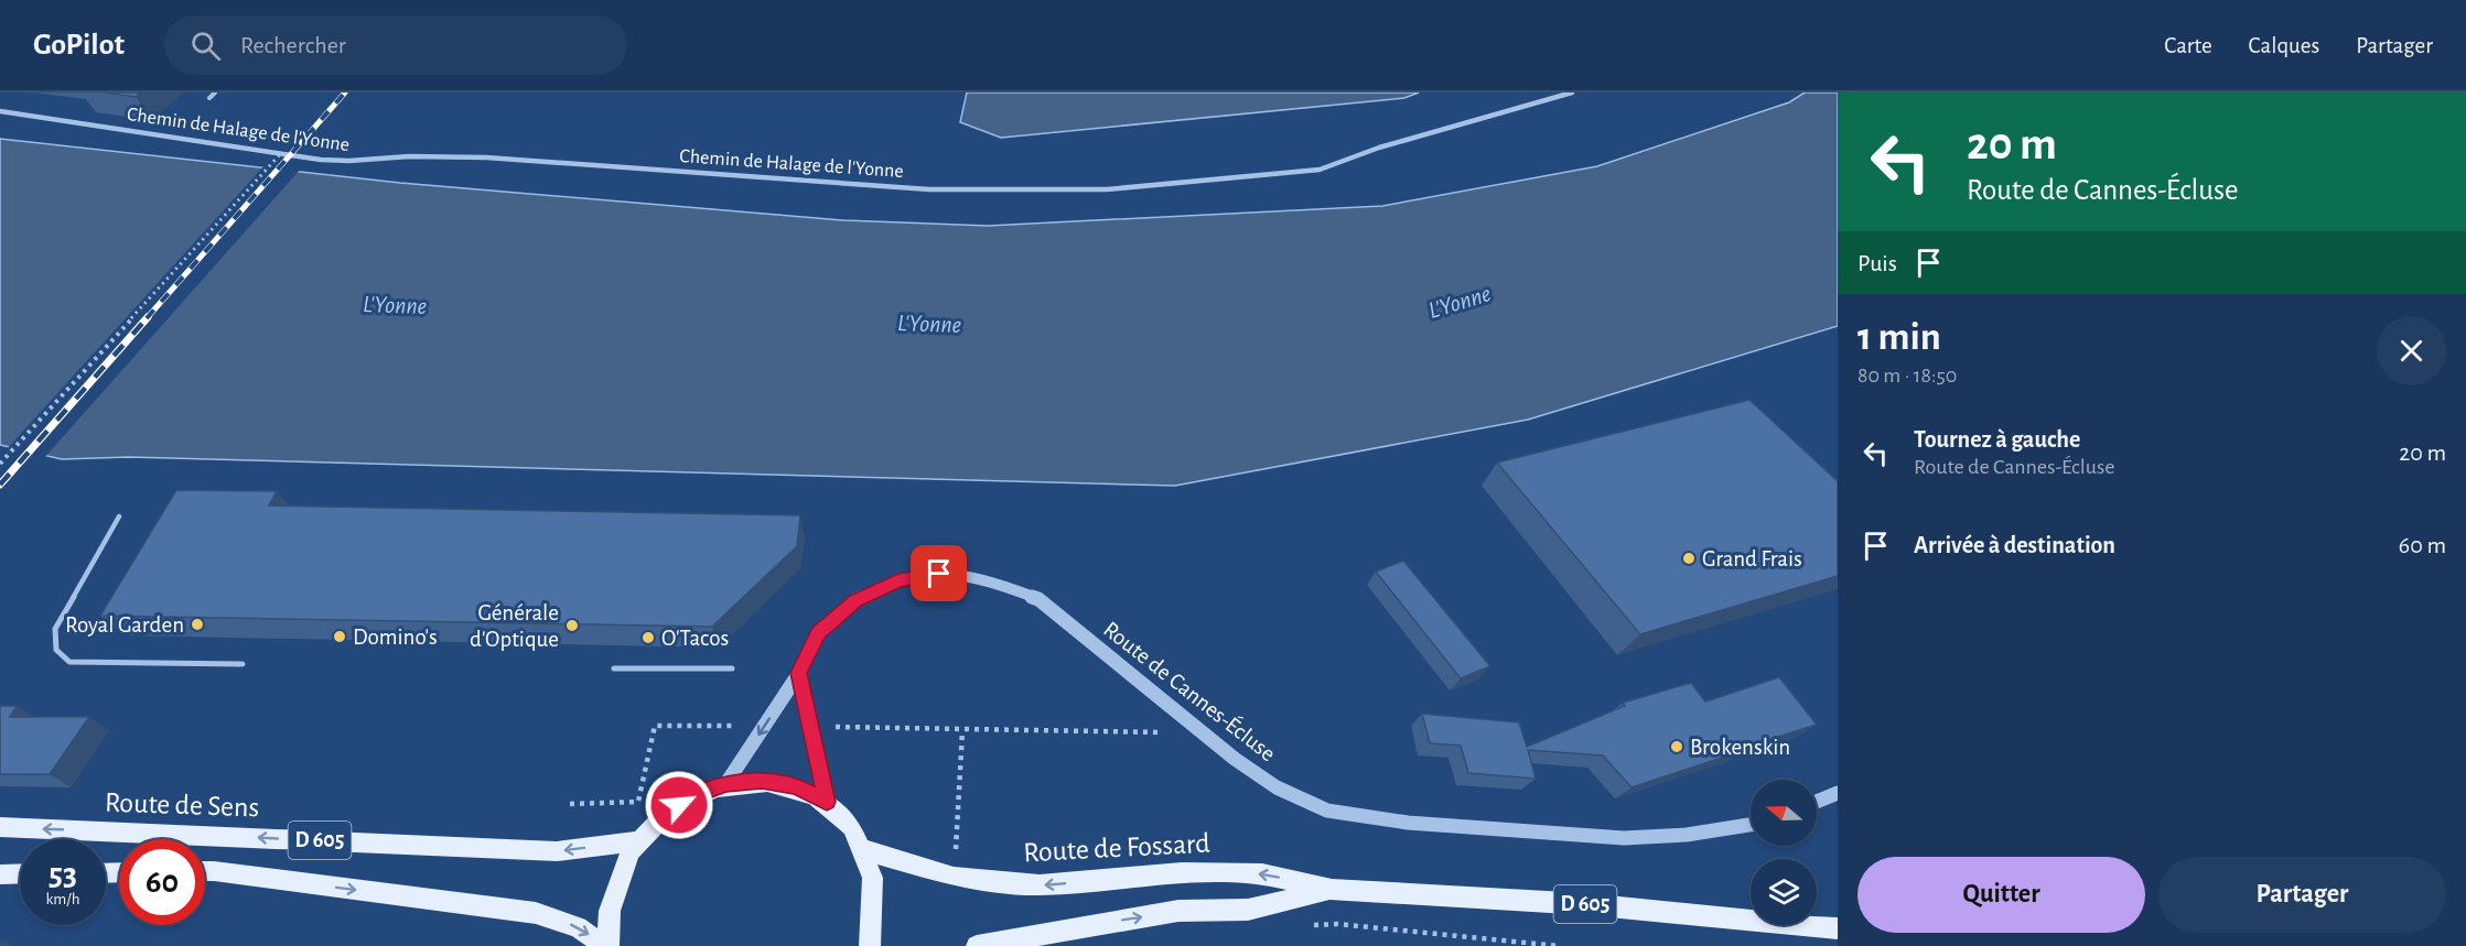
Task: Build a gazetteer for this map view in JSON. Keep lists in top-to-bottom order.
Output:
{
  "streets": {
    "main road": ["Route de Sens", "D 605", "Route de Fossard"],
    "street": ["Chemin de Halage de l'Yonne", "Route de Cannes-Écluse"]
  },
  "water": ["L'Yonne"],
  "places": [
    "Grand Frais",
    "Royal Garden",
    "Générale d'Optique",
    "Domino's",
    "O'Tacos",
    "Brokenskin"
  ],
  "north": "left",
  "page": {
    "header": "GoPilot",
    "search": "Rechercher",
    "nav": ["Carte", "Calques", "Partager"],
    "turn": ["20 m", "Route de Cannes-Écluse"],
    "then": "Puis",
    "heading": ["1 min", "80 m · 18:50"],
    "list": [
      {
        "name": "Tournez à gauche",
        "note": "Route de Cannes-Écluse",
        "value": "20 m"
      },
      {
        "name": "Arrivée à destination",
        "value": "60 m"
      }
    ],
    "speed": "53 km/h",
    "limit": "60",
    "buttons": ["Quitter", "Partager"]
  }
}
